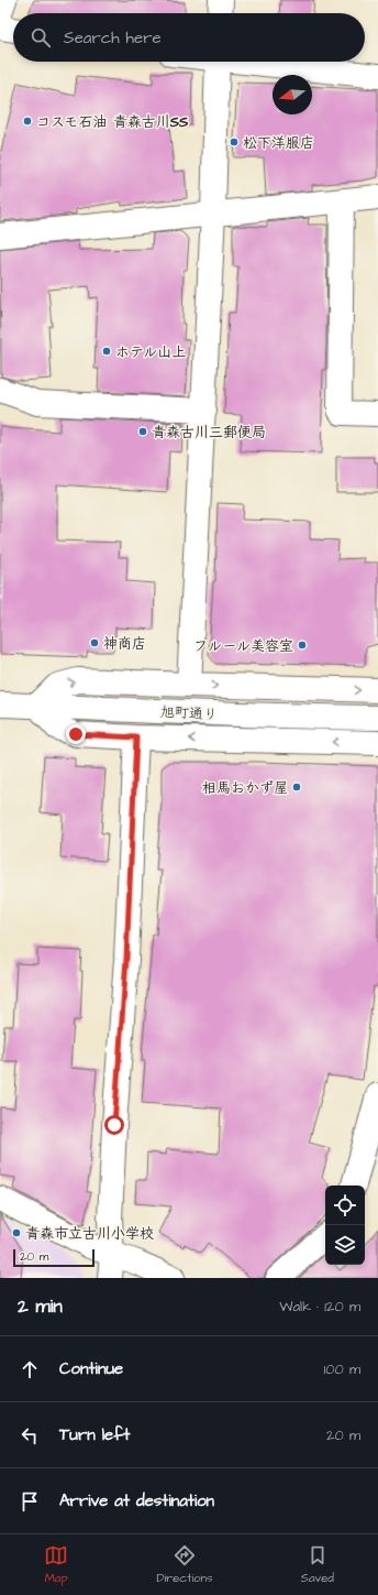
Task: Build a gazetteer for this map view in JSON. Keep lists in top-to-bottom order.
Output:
{
  "streets": {
    "street": ["旭町通り"]
  },
  "places": [
    "コスモ石油 青森古川SS",
    "松下洋服店",
    "ホテル山上",
    "青森古川三郵便局",
    "神商店",
    "フルール美容室",
    "相馬おかず屋",
    "青森市立古川小学校"
  ],
  "scale_bar": "20 m",
  "north": "left",
  "page": {
    "search": "Search here",
    "scale": "20 m",
    "heading": ["2 min", "Walk · 120 m"],
    "list": [
      ["Continue", "100 m"],
      ["Turn left", "20 m"],
      "Arrive at destination"
    ],
    "nav": ["Map", "Directions", "Saved"]
  }
}
